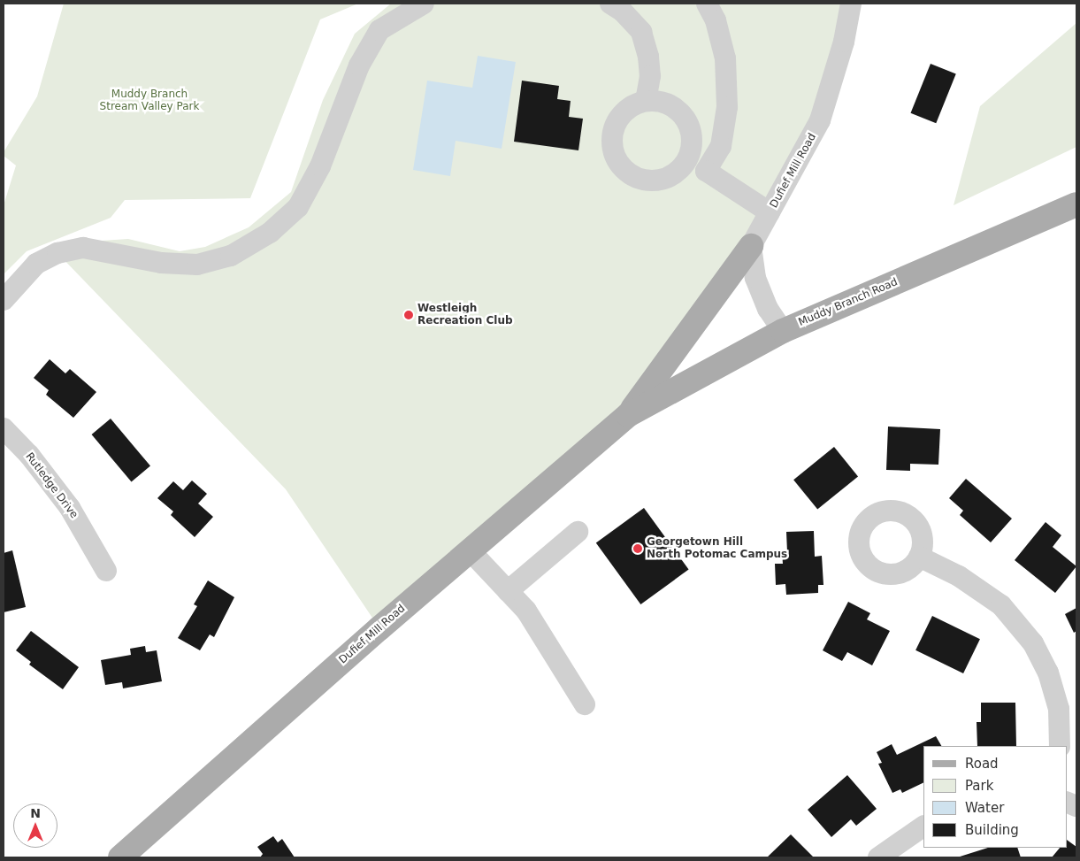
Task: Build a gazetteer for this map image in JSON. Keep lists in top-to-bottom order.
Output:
{
  "streets": {
    "main road": ["Dufief Mill Road", "Muddy Branch Road"],
    "street": ["Rutledge Drive"]
  },
  "crossings": [
    ["Dufief Mill Road", "Muddy Branch Road"]
  ],
  "parks": ["Muddy Branch Stream Valley Park"],
  "places": ["Westleigh Recreation Club", "Georgetown Hill North Potomac Campus"],
  "legend": [
    "Road",
    "Park",
    "Water",
    "Building"
  ],
  "north": "top"
}
